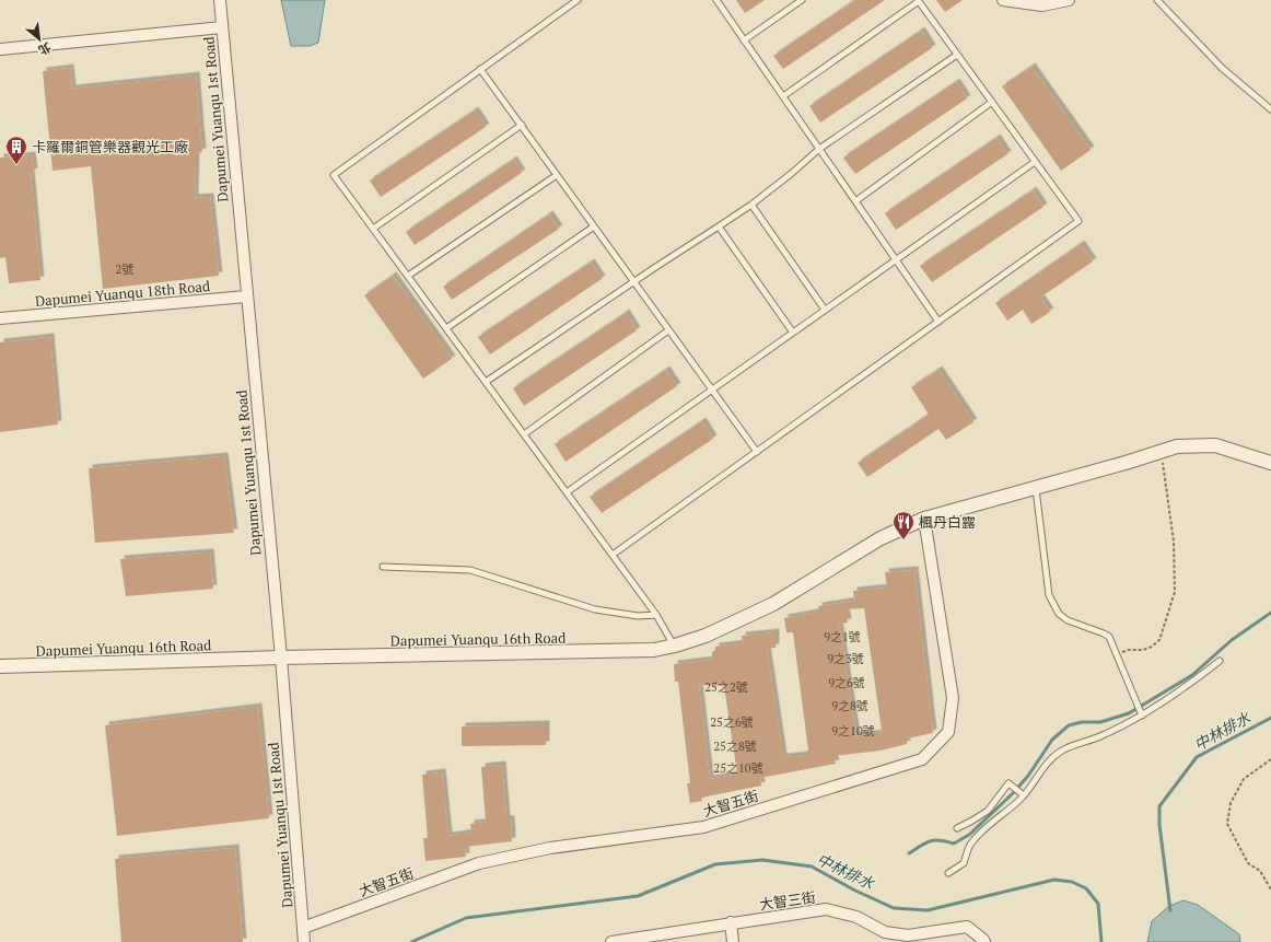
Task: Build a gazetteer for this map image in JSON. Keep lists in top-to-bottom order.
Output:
{
  "streets": {
    "street": [
      "Dapumei Yuanqu 1st Road",
      "Dapumei Yuanqu 18th Road",
      "Dapumei Yuanqu 16th Road",
      "大智五街",
      "大智三街"
    ]
  },
  "crossings": [
    ["Dapumei Yuanqu 1st Road", "Dapumei Yuanqu 18th Road"],
    ["Dapumei Yuanqu 1st Road", "Dapumei Yuanqu 16th Road"],
    ["Dapumei Yuanqu 1st Road", "大智五街"],
    ["Dapumei Yuanqu 16th Road", "大智五街"]
  ],
  "water": ["中林排水"],
  "places": {
    "building": ["卡羅爾銅管樂器觀光工廠"],
    "restaurant": ["楓丹白露"]
  },
  "house_numbers": [
    "2號",
    "9之1號",
    "9之3號",
    "9之6號",
    "25之2號",
    "9之8號",
    "25之6號",
    "9之10號",
    "25之8號",
    "25之10號"
  ],
  "north": "bottom right"
}
